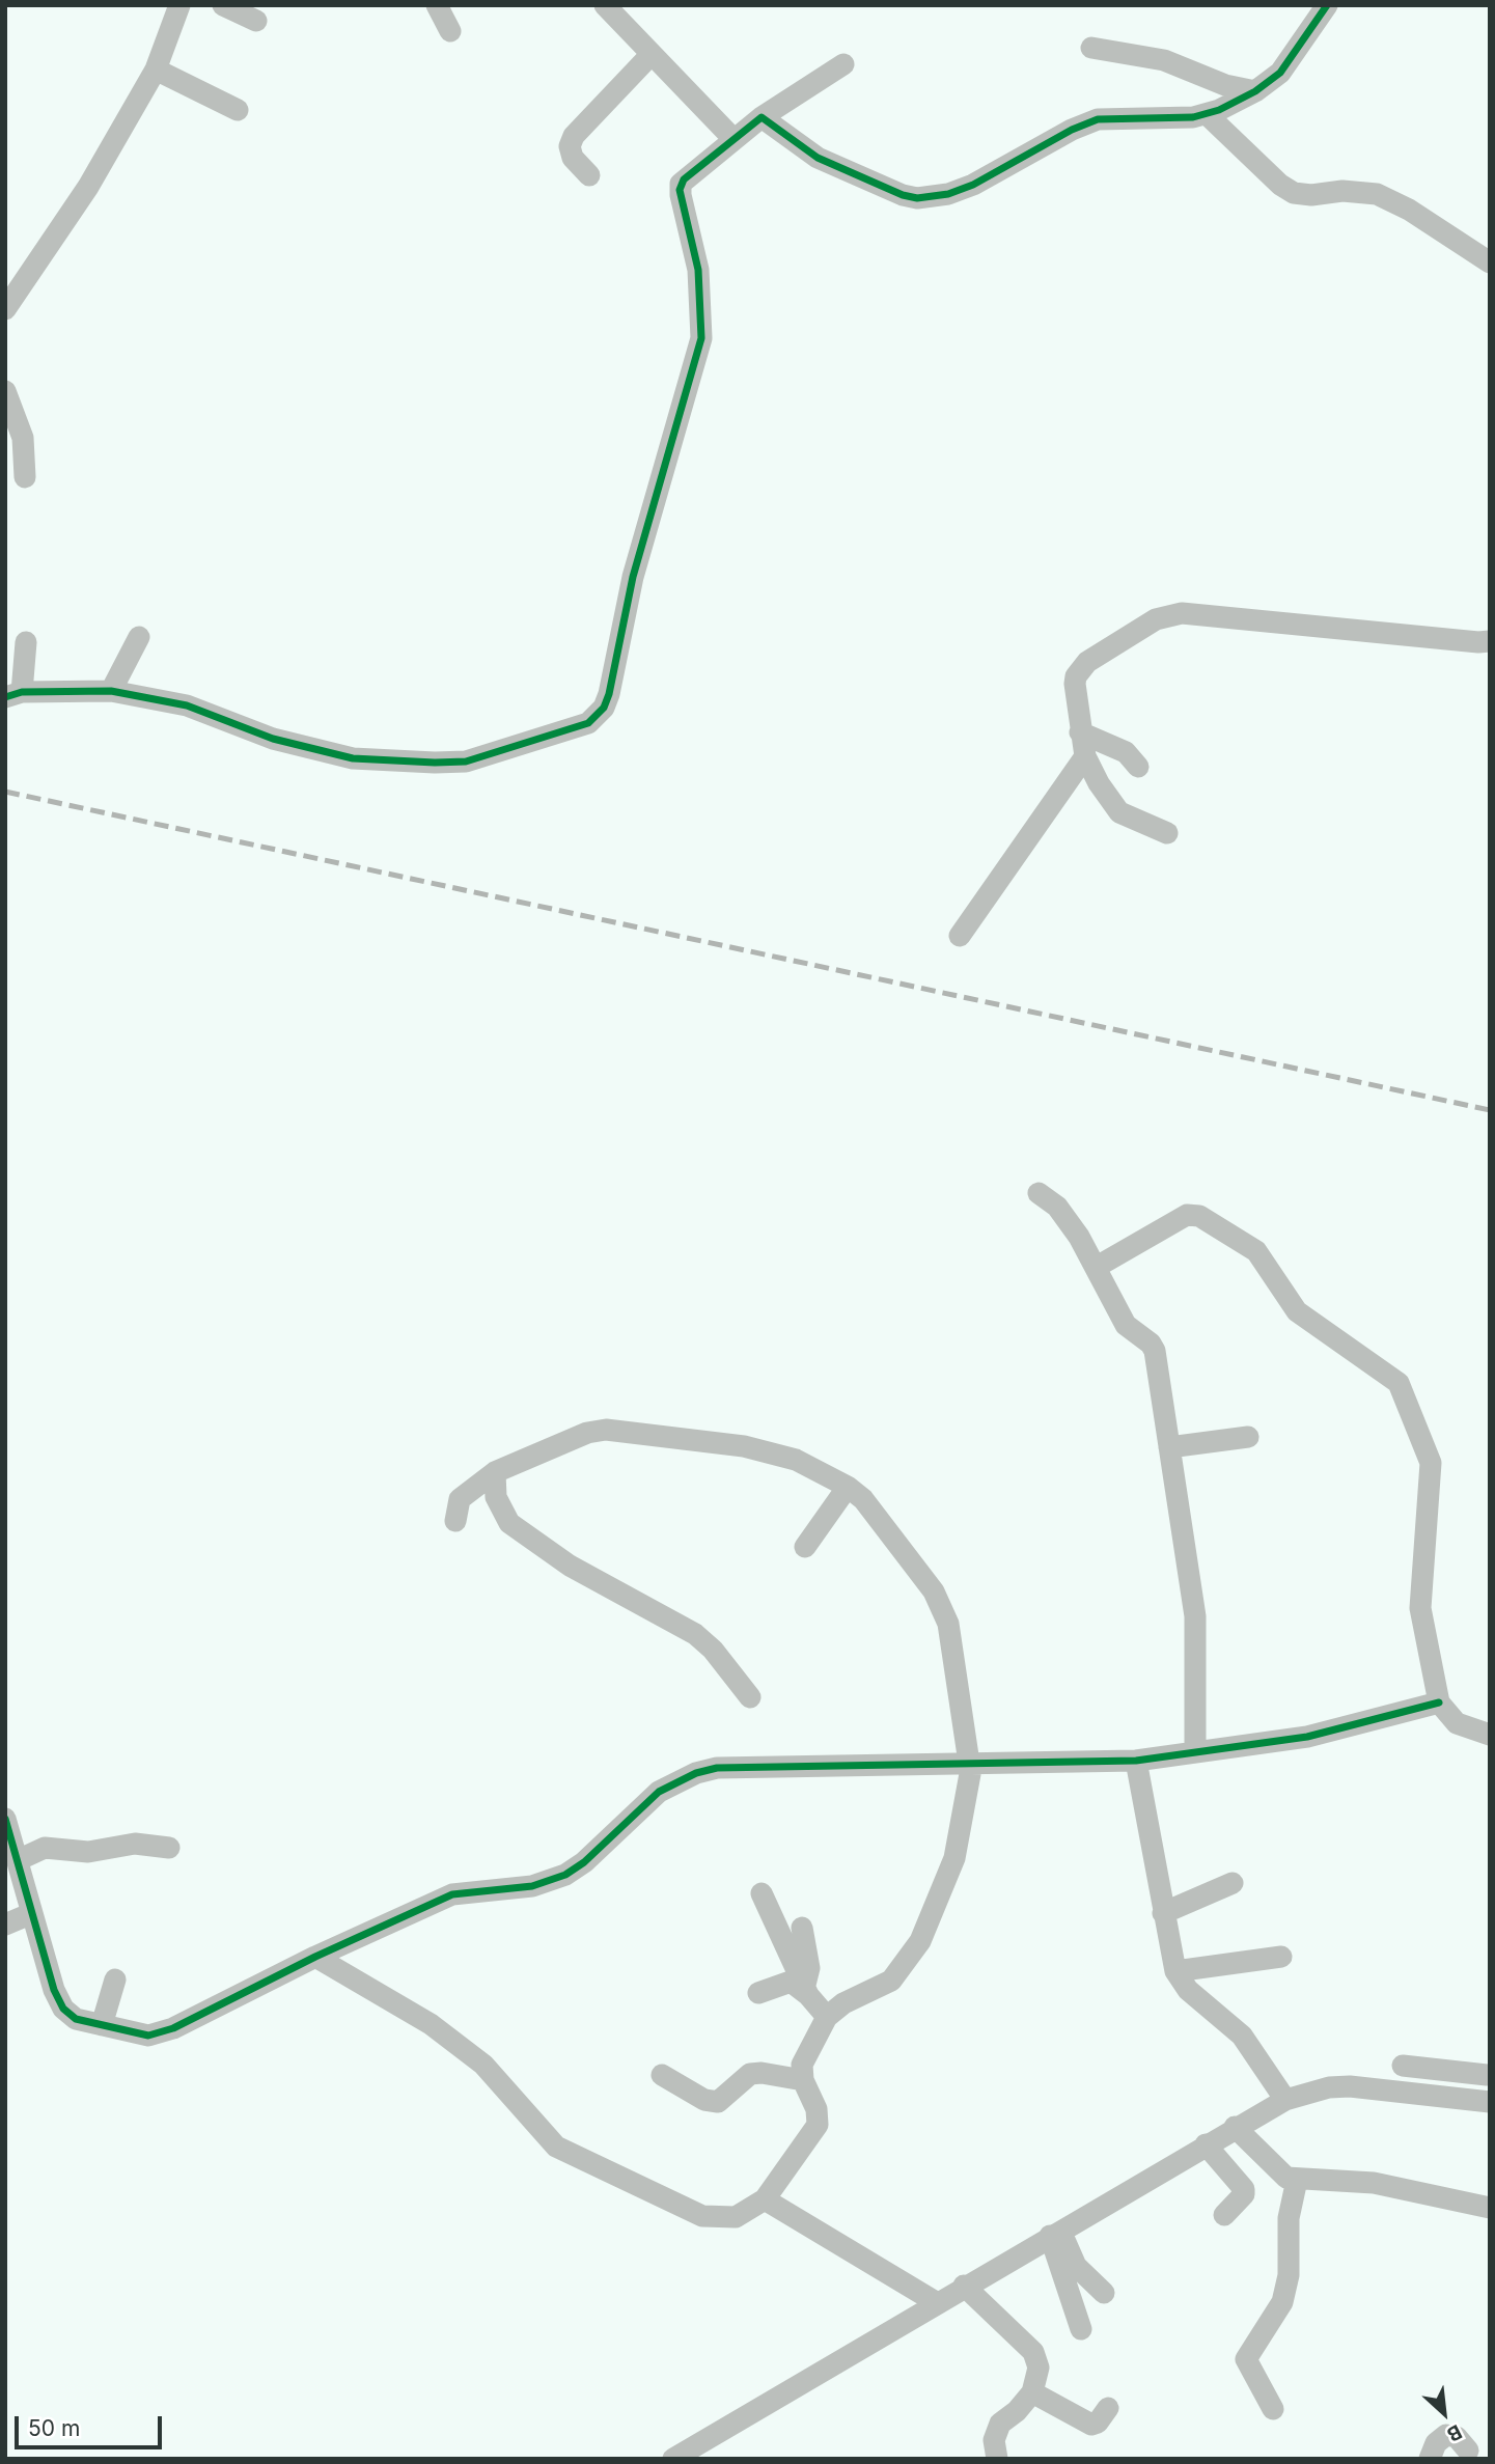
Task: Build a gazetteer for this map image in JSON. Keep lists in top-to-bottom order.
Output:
{
  "scale_bar": "50 m",
  "north": "bottom right"
}
